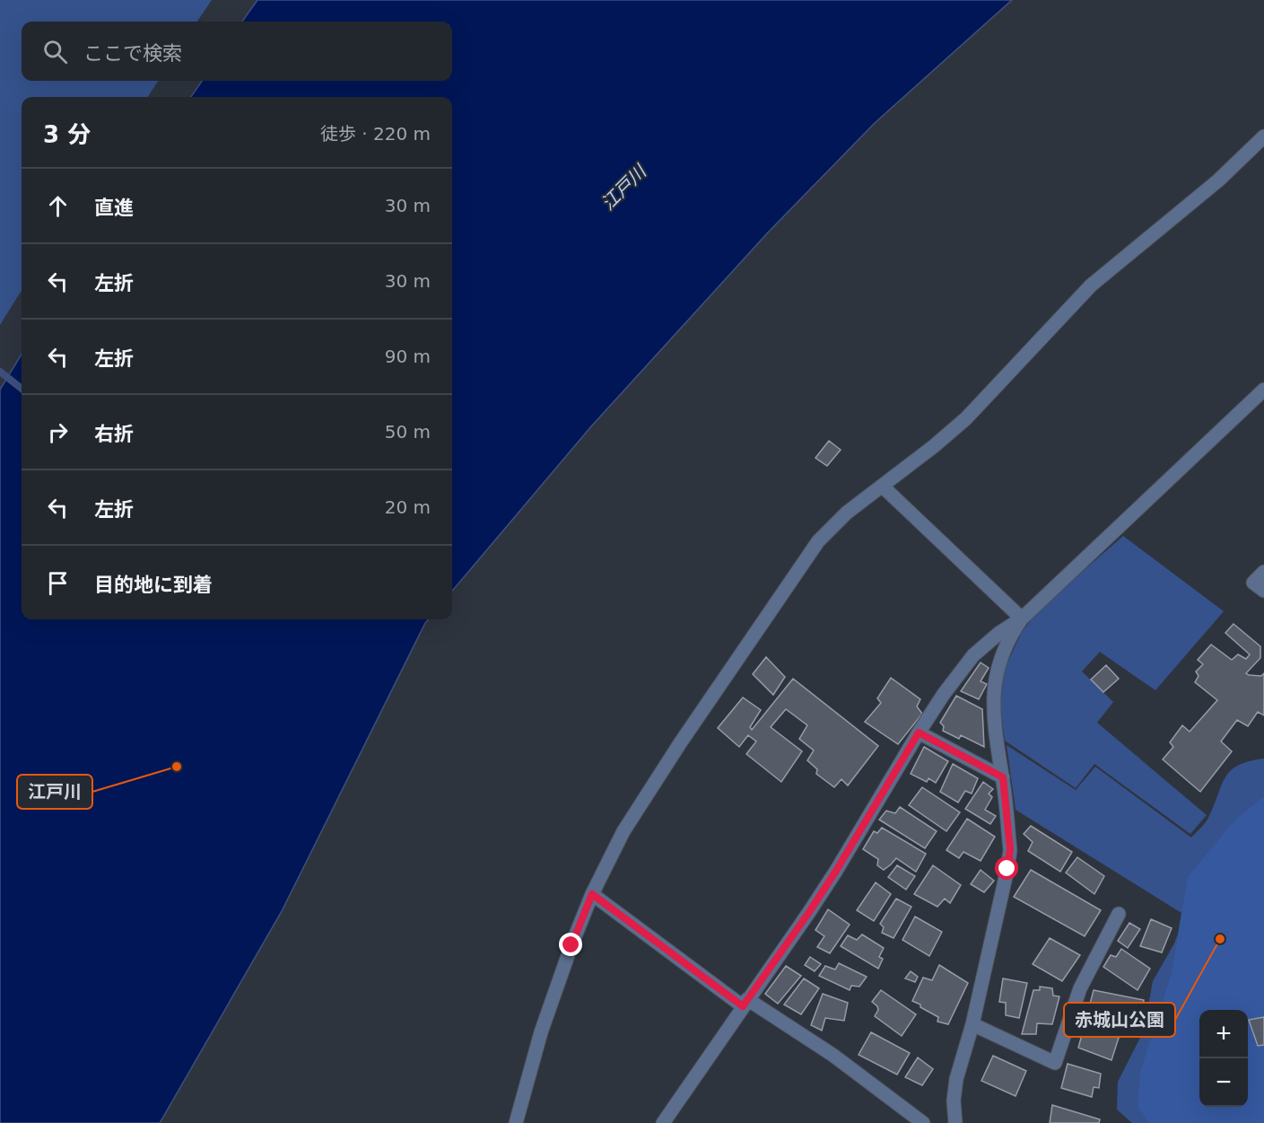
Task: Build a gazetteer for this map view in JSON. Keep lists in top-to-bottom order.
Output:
{
  "water": ["江戸川"],
  "places": ["江戸川", "赤城山公園"],
  "page": {
    "search": "ここで検索",
    "heading": ["3 分", "徒歩 · 220 m"],
    "list": [
      ["直進", "30 m"],
      ["左折", "30 m"],
      ["左折", "90 m"],
      ["右折", "50 m"],
      ["左折", "20 m"],
      "目的地に到着"
    ],
    "map_buttons": ["+", "−"]
  }
}
